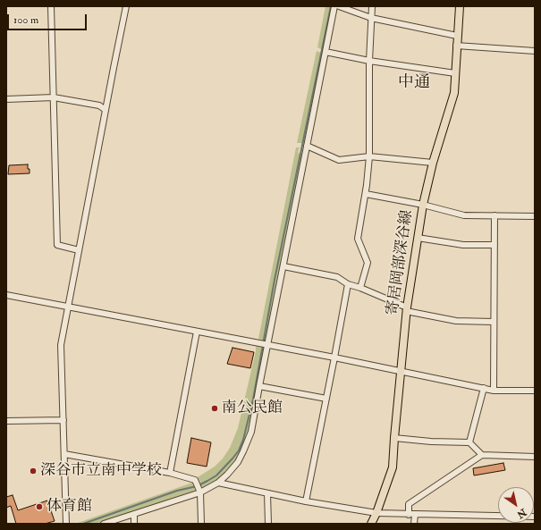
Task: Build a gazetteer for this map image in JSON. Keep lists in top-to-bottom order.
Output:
{
  "streets": {
    "main road": ["寄居岡部深谷線"]
  },
  "districts": ["中通"],
  "places": ["南公民館", "深谷市立南中学校", "体育館"],
  "scale_bar": "100 m",
  "north": "bottom right"
}
